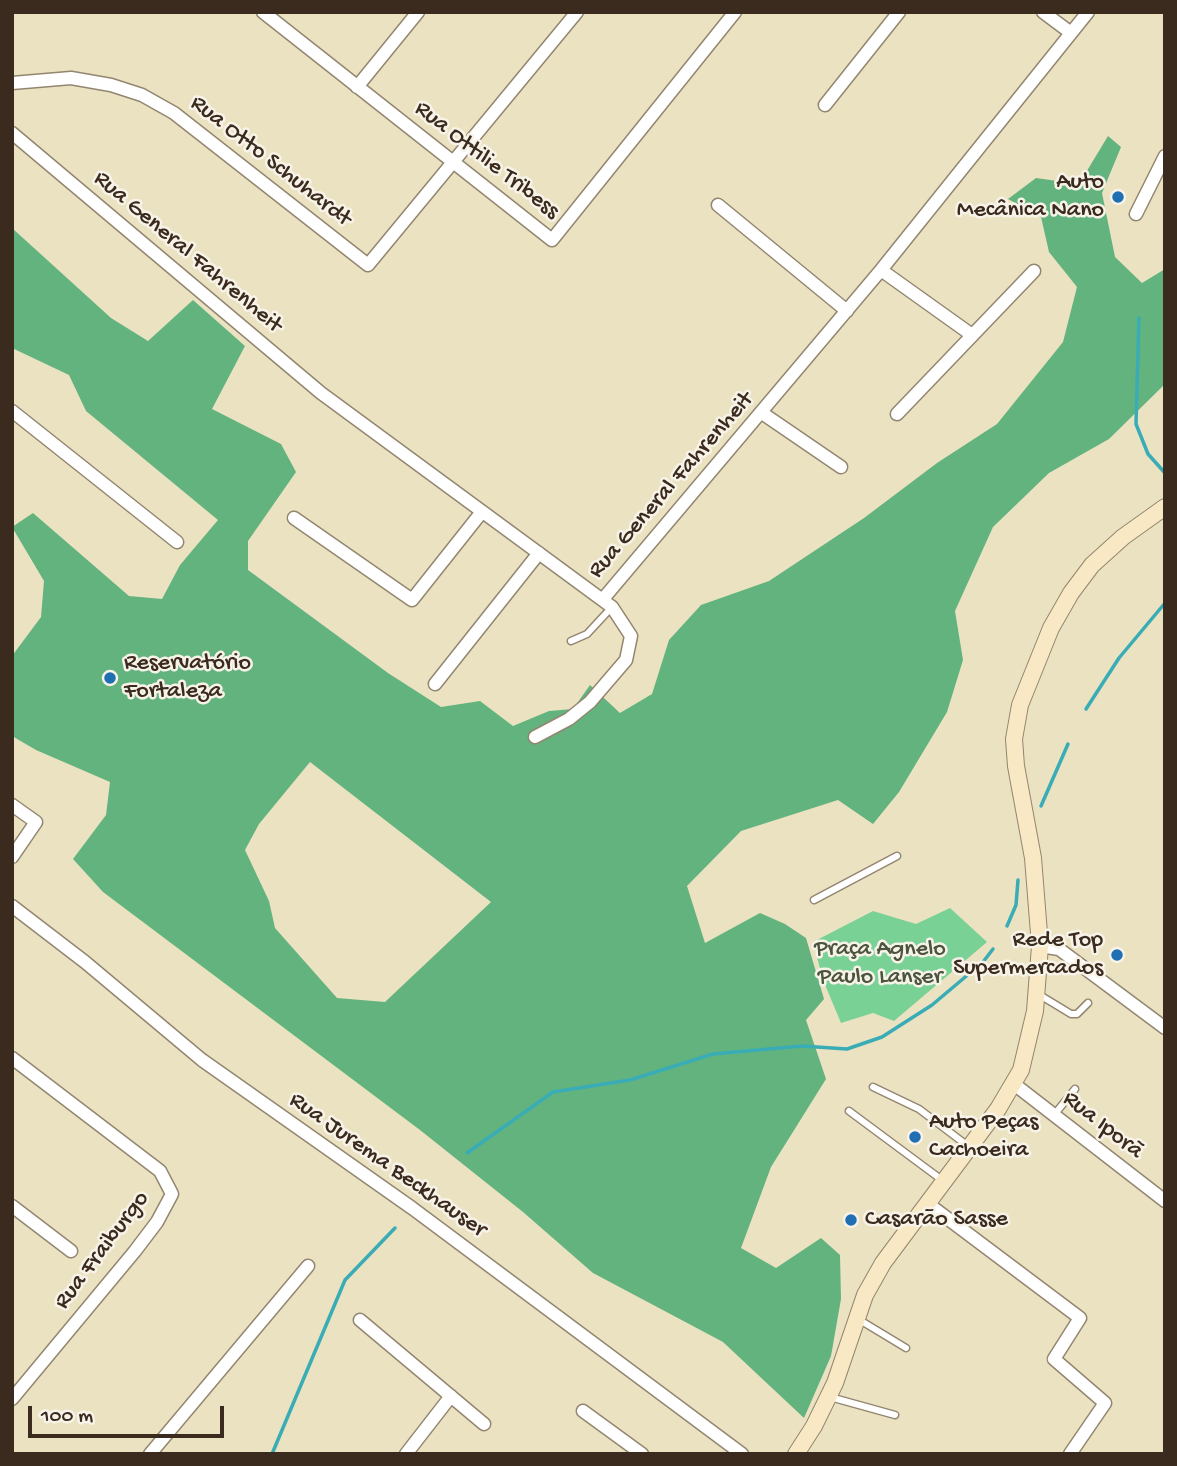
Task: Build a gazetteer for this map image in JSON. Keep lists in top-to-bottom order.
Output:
{
  "streets": {
    "street": [
      "Rua Ottilie Tribess",
      "Rua Otto Schuhardt",
      "Rua General Fahrenheit",
      "Rua Iporã",
      "Rua Jurema Beckhauser",
      "Rua Fraiburgo"
    ]
  },
  "crossings": [
    ["Rua Ottilie Tribess", "Rua Otto Schuhardt"]
  ],
  "parks": ["Praça Agnelo Paulo Lanser"],
  "places": [
    "Auto Mecânica Nano",
    "Reservatório Fortaleza",
    "Rede Top Supermercados",
    "Auto Peças Cachoeira",
    "Casarão Sasse"
  ],
  "scale_bar": "100 m"
}
